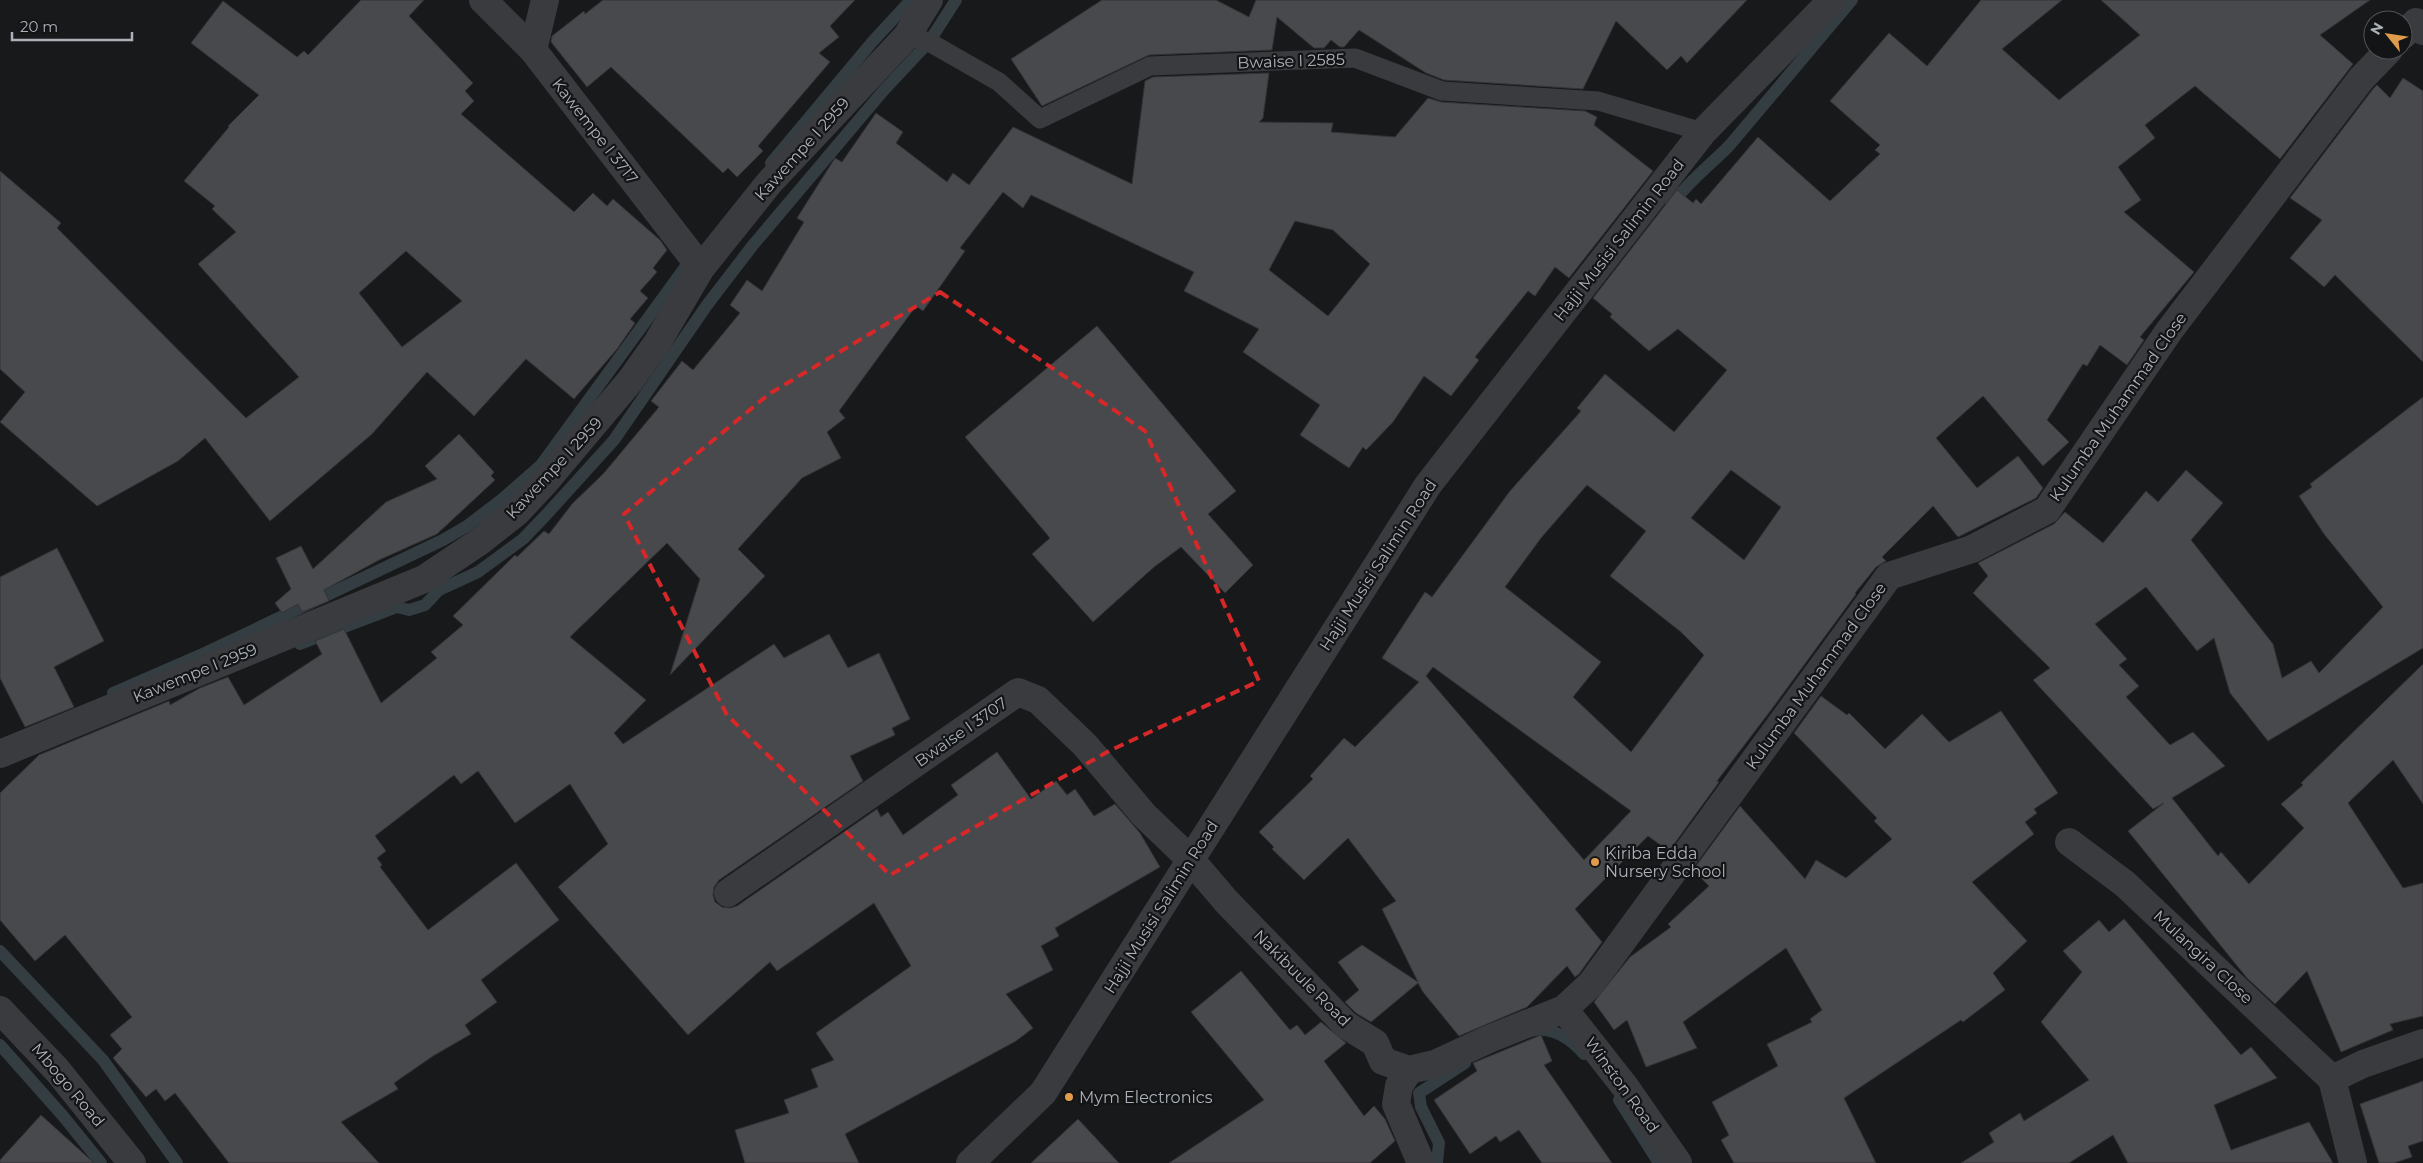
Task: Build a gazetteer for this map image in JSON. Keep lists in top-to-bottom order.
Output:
{
  "streets": {
    "street": [
      "Kawempe I 3717",
      "Kawempe I 2959",
      "Hajji Musisi Salimin Road",
      "Kulumba Muhammad Close",
      "Bwaise I 3707",
      "Mulangira Close",
      "Nakibuule Road",
      "Mbogo Road",
      "Winston Road"
    ],
    "lane": ["Bwaise I 2585"]
  },
  "crossings": [
    ["Bwaise I 2585", "Kawempe I 2959"],
    ["Bwaise I 2585", "Hajji Musisi Salimin Road"],
    ["Kawempe I 3717", "Kawempe I 2959"],
    ["Hajji Musisi Salimin Road", "Bwaise I 3707"],
    ["Hajji Musisi Salimin Road", "Nakibuule Road"],
    ["Kulumba Muhammad Close", "Winston Road"],
    ["Bwaise I 3707", "Nakibuule Road"]
  ],
  "places": ["Kiriba Edda Nursery School", "Mym Electronics"],
  "scale_bar": "20 m",
  "north": "top left"
}
